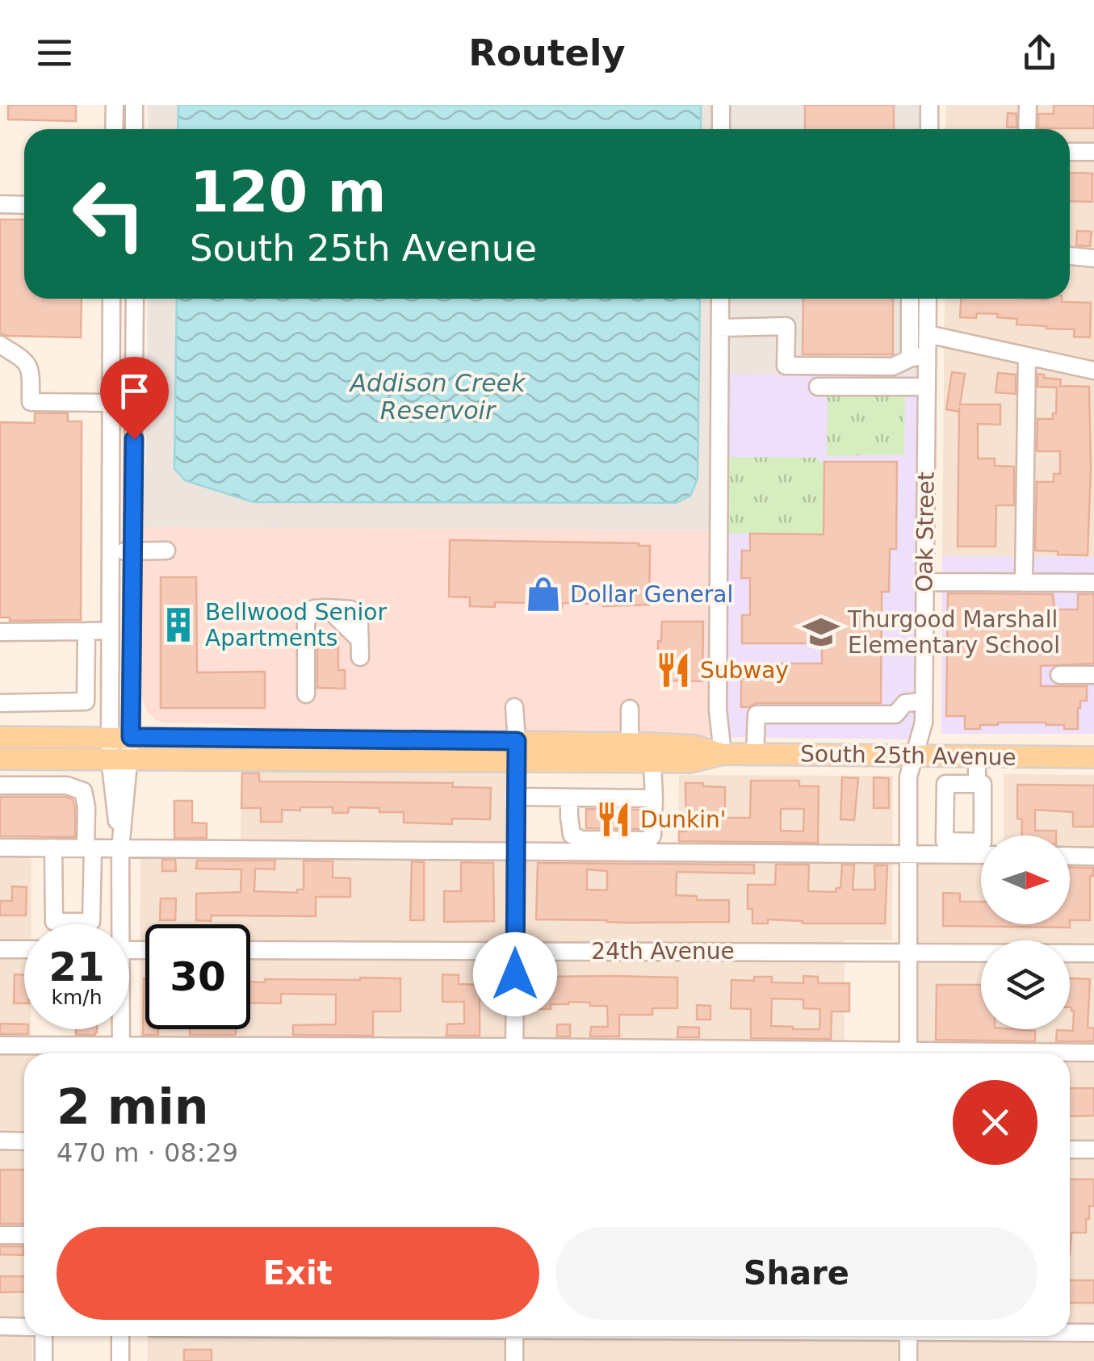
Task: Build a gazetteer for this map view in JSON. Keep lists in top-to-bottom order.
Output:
{
  "streets": {
    "main road": ["South 25th Avenue"],
    "street": ["Oak Street", "24th Avenue"]
  },
  "crossings": [
    ["Oak Street", "South 25th Avenue"],
    ["Oak Street", "24th Avenue"]
  ],
  "water": ["Addison Creek Reservoir"],
  "places": {
    "shop": ["Dollar General"],
    "building": ["Bellwood Senior Apartments"],
    "school or university": ["Thurgood Marshall Elementary School"],
    "restaurant": ["Subway", "Dunkin'"]
  },
  "north": "right",
  "page": {
    "header": "Routely",
    "turn": ["120 m", "South 25th Avenue"],
    "speed": "21 km/h",
    "limit": "30",
    "heading": ["2 min", "470 m · 08:29"],
    "buttons": ["Exit", "Share"]
  }
}
